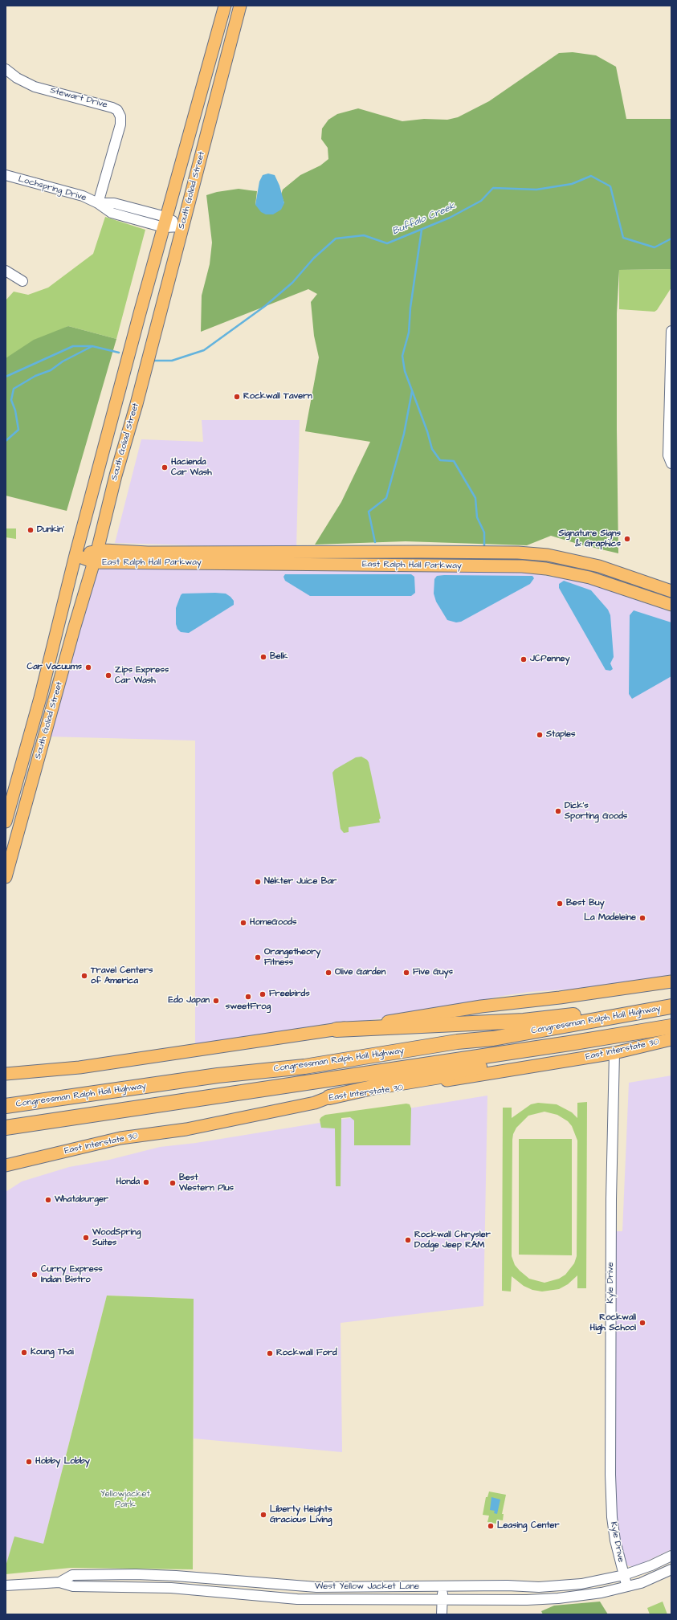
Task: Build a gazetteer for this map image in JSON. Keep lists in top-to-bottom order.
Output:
{
  "streets": {
    "highway": ["Congressman Ralph Hall Highway"],
    "main road": ["South Goliad Street", "East Ralph Hall Parkway", "East Interstate 30"],
    "street": [
      "Stewart Drive",
      "Lochspring Drive",
      "Kyle Drive",
      "West Yellow Jacket Lane"
    ]
  },
  "crossings": [
    ["Stewart Drive", "Lochspring Drive"],
    ["Lochspring Drive", "South Goliad Street"],
    ["South Goliad Street", "East Ralph Hall Parkway"],
    ["East Interstate 30", "Kyle Drive"],
    ["Kyle Drive", "West Yellow Jacket Lane"]
  ],
  "water": ["Buffalo Creek"],
  "parks": ["Yellowjacket Park"],
  "places": [
    "Rockwall Tavern",
    "Hacienda Car Wash",
    "Dunkin'",
    "Signature Signs & Graphics",
    "Belk",
    "JCPenney",
    "Car Vacuums",
    "Zips Express Car Wash",
    "Staples",
    "Dick's Sporting Goods",
    "Nékter Juice Bar",
    "Best Buy",
    "La Madeleine",
    "HomeGoods",
    "Orangetheory Fitness",
    "Olive Garden",
    "Five Guys",
    "Travel Centers of America",
    "Freebirds",
    "sweetFrog",
    "Edo Japan",
    "Honda",
    "Best Western Plus",
    "Whataburger",
    "WoodSpring Suites",
    "Rockwall Chrysler Dodge Jeep RAM",
    "Curry Express Indian Bistro",
    "Rockwall High School",
    "Koung Thai",
    "Rockwall Ford",
    "Hobby Lobby",
    "Liberty Heights Gracious Living",
    "Leasing Center"
  ]
}
